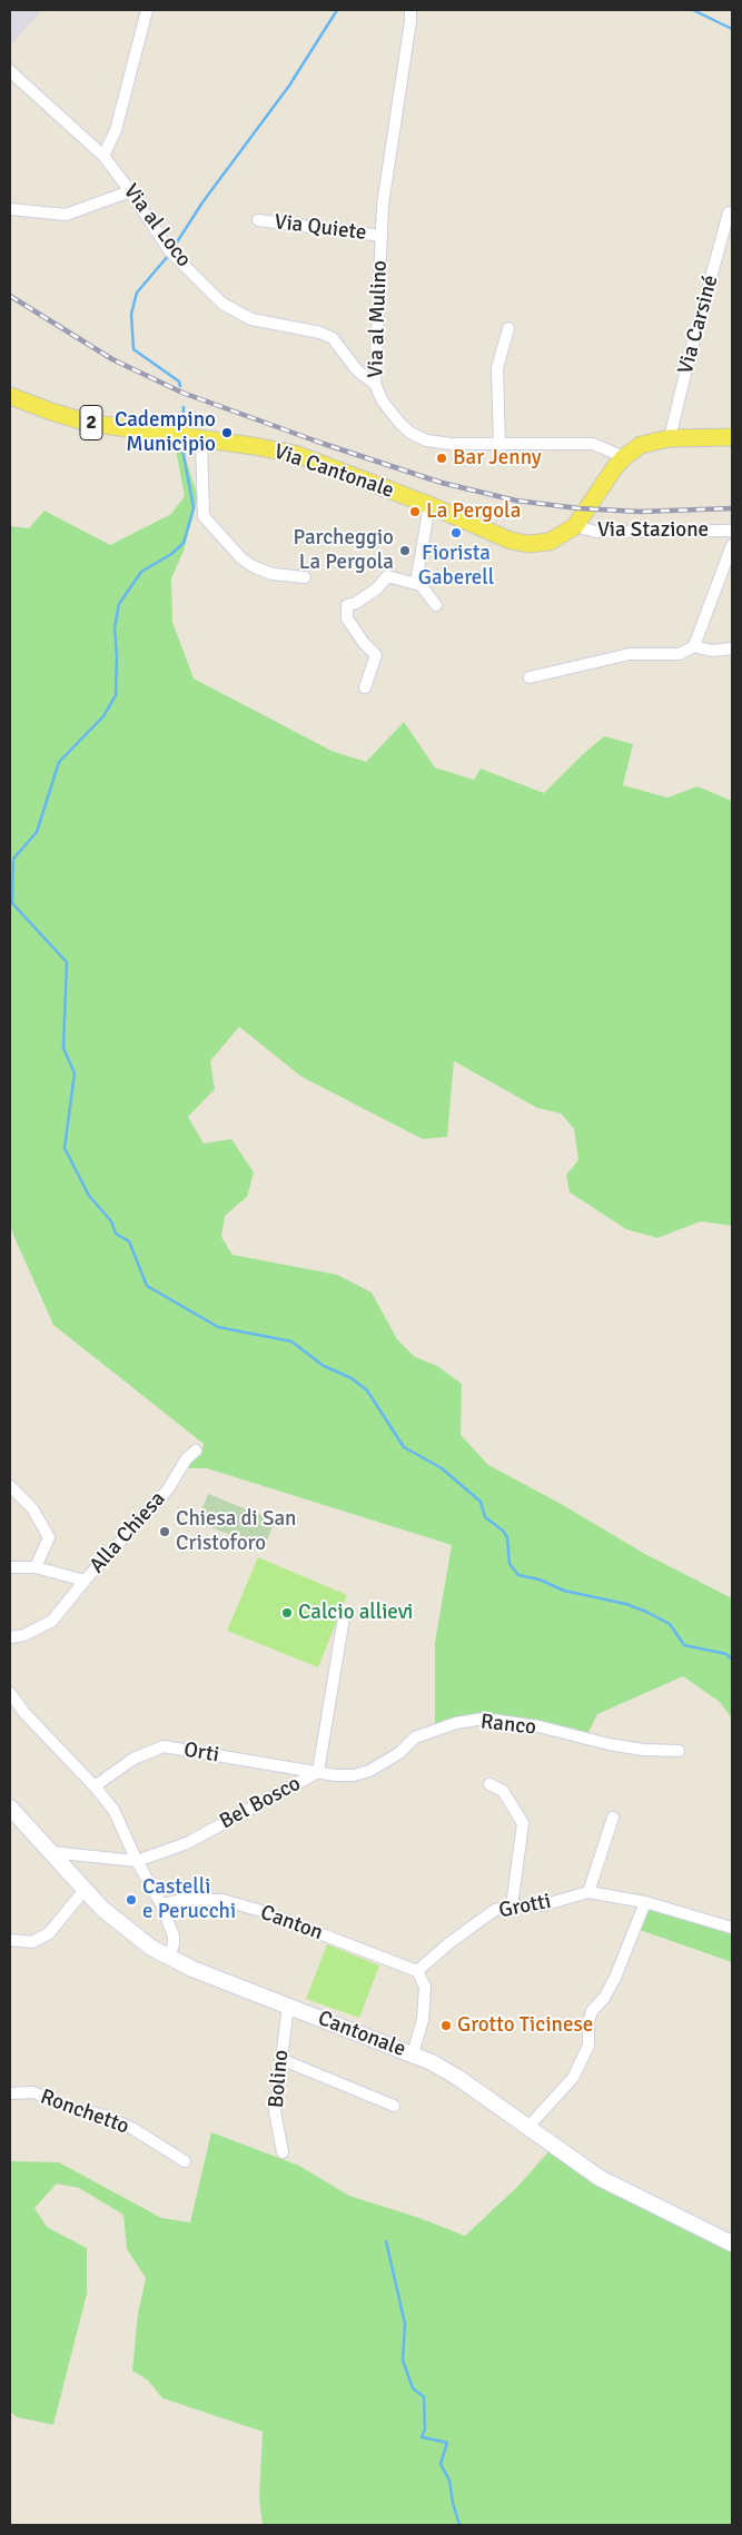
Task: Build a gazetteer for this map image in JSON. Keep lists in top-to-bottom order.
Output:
{
  "streets": {
    "main road": ["2", "Via Cantonale"],
    "street": [
      "Via al Loco",
      "Via Quiete",
      "Via al Mulino",
      "Via Carsiné",
      "Via Stazione",
      "Alla Chiesa",
      "Ranco",
      "Orti",
      "Bel Bosco",
      "Grotti",
      "Canton",
      "Cantonale",
      "Bolino",
      "Ronchetto"
    ]
  },
  "crossings": [
    ["Via al Loco", "Via al Mulino"],
    ["Via Quiete", "Via al Mulino"],
    ["Via al Mulino", "2"],
    ["Via al Mulino", "Via Cantonale"],
    ["Via Carsiné", "2"],
    ["2", "Via Cantonale"],
    ["Via Cantonale", "Via Stazione"],
    ["Ranco", "Orti"],
    ["Ranco", "Bel Bosco"],
    ["Orti", "Bel Bosco"],
    ["Bel Bosco", "Cantonale"],
    ["Grotti", "Canton"],
    ["Cantonale", "Bolino"]
  ],
  "places": [
    "Cadempino Municipio",
    "Bar Jenny",
    "La Pergola",
    "Fiorista Gaberell",
    "Parcheggio La Pergola",
    "Chiesa di San Cristoforo",
    "Calcio allievi",
    "Castelli e Perucchi",
    "Grotto Ticinese"
  ]
}
